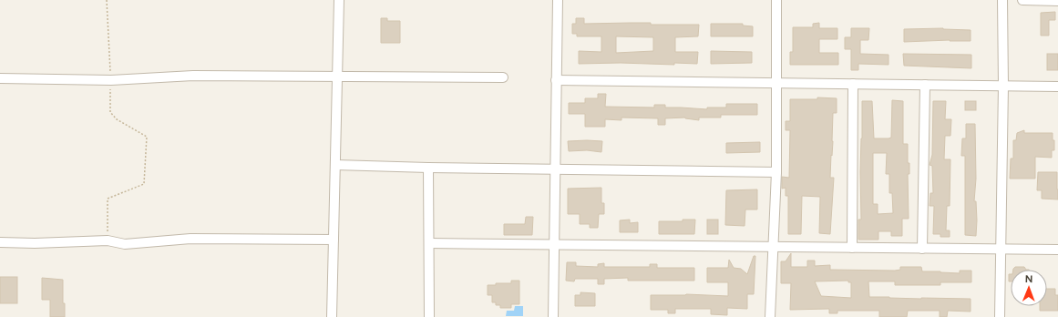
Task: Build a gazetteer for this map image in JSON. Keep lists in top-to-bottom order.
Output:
{
  "north": "top"
}
